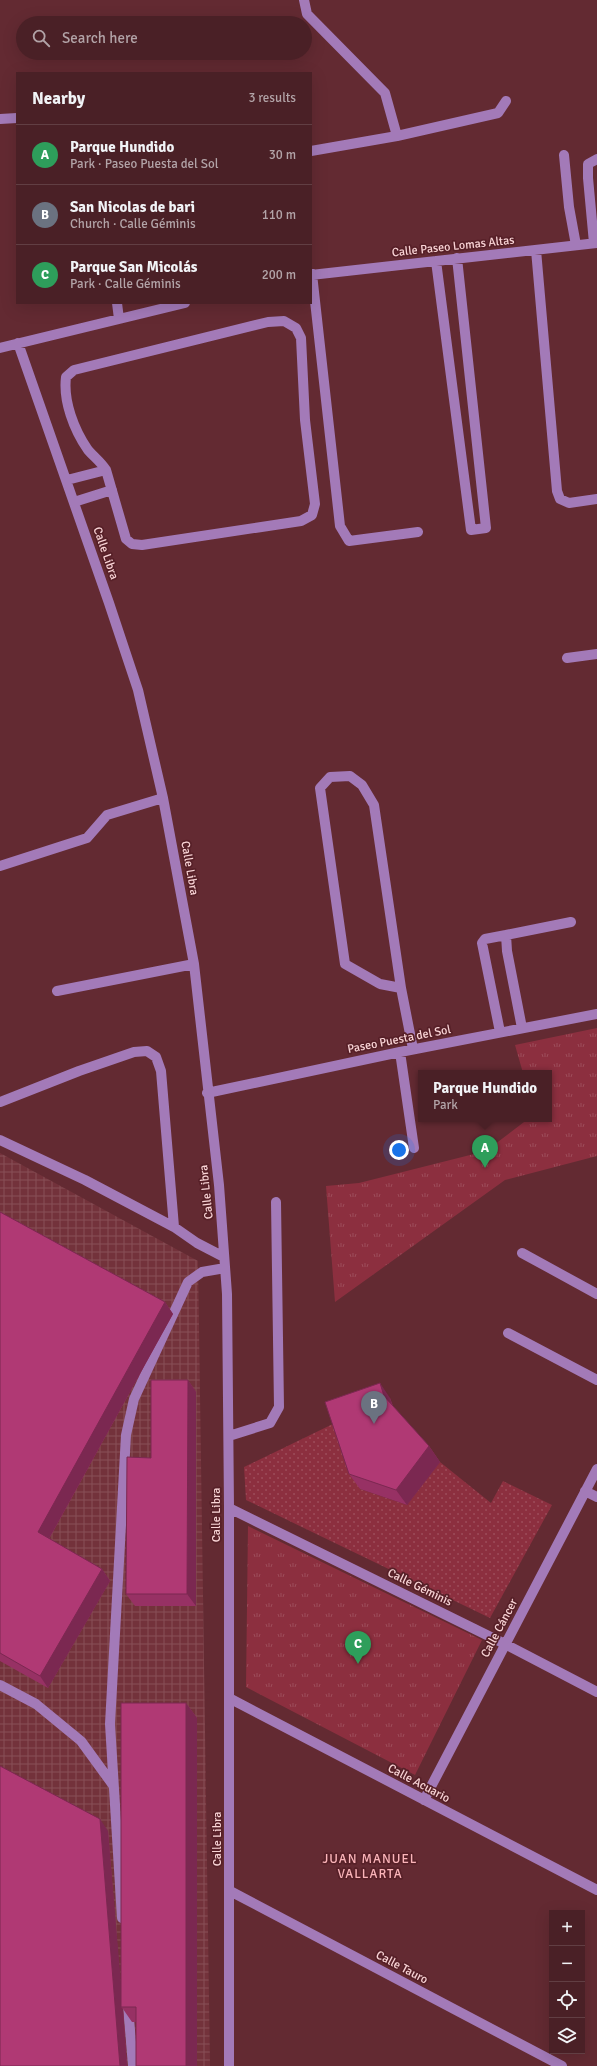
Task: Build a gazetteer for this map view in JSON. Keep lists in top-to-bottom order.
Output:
{
  "streets": {
    "street": [
      "Calle Paseo Lomas Altas",
      "Calle Libra",
      "Paseo Puesta del Sol",
      "Calle Géminis",
      "Calle Cáncer",
      "Calle Acuario",
      "Calle Tauro"
    ]
  },
  "crossings": [
    ["Calle Libra", "Paseo Puesta del Sol"],
    ["Calle Libra", "Calle Géminis"],
    ["Calle Libra", "Calle Acuario"],
    ["Calle Libra", "Calle Tauro"],
    ["Calle Géminis", "Calle Cáncer"],
    ["Calle Cáncer", "Calle Acuario"]
  ],
  "districts": ["JUAN MANUEL VALLARTA"],
  "page": {
    "search": "Search here",
    "heading": ["Nearby", "3 results"],
    "list": [
      {
        "mark": "A",
        "name": "Parque Hundido",
        "note": "Park · Paseo Puesta del Sol",
        "value": "30 m"
      },
      {
        "mark": "B",
        "name": "San Nicolas de bari",
        "note": "Church · Calle Géminis",
        "value": "110 m"
      },
      {
        "mark": "C",
        "name": "Parque San Micolás",
        "note": "Park · Calle Géminis",
        "value": "200 m"
      }
    ],
    "popup": ["Parque Hundido", "Park"],
    "pins": ["A", "B", "C"],
    "map_buttons": ["+", "−"]
  }
}
